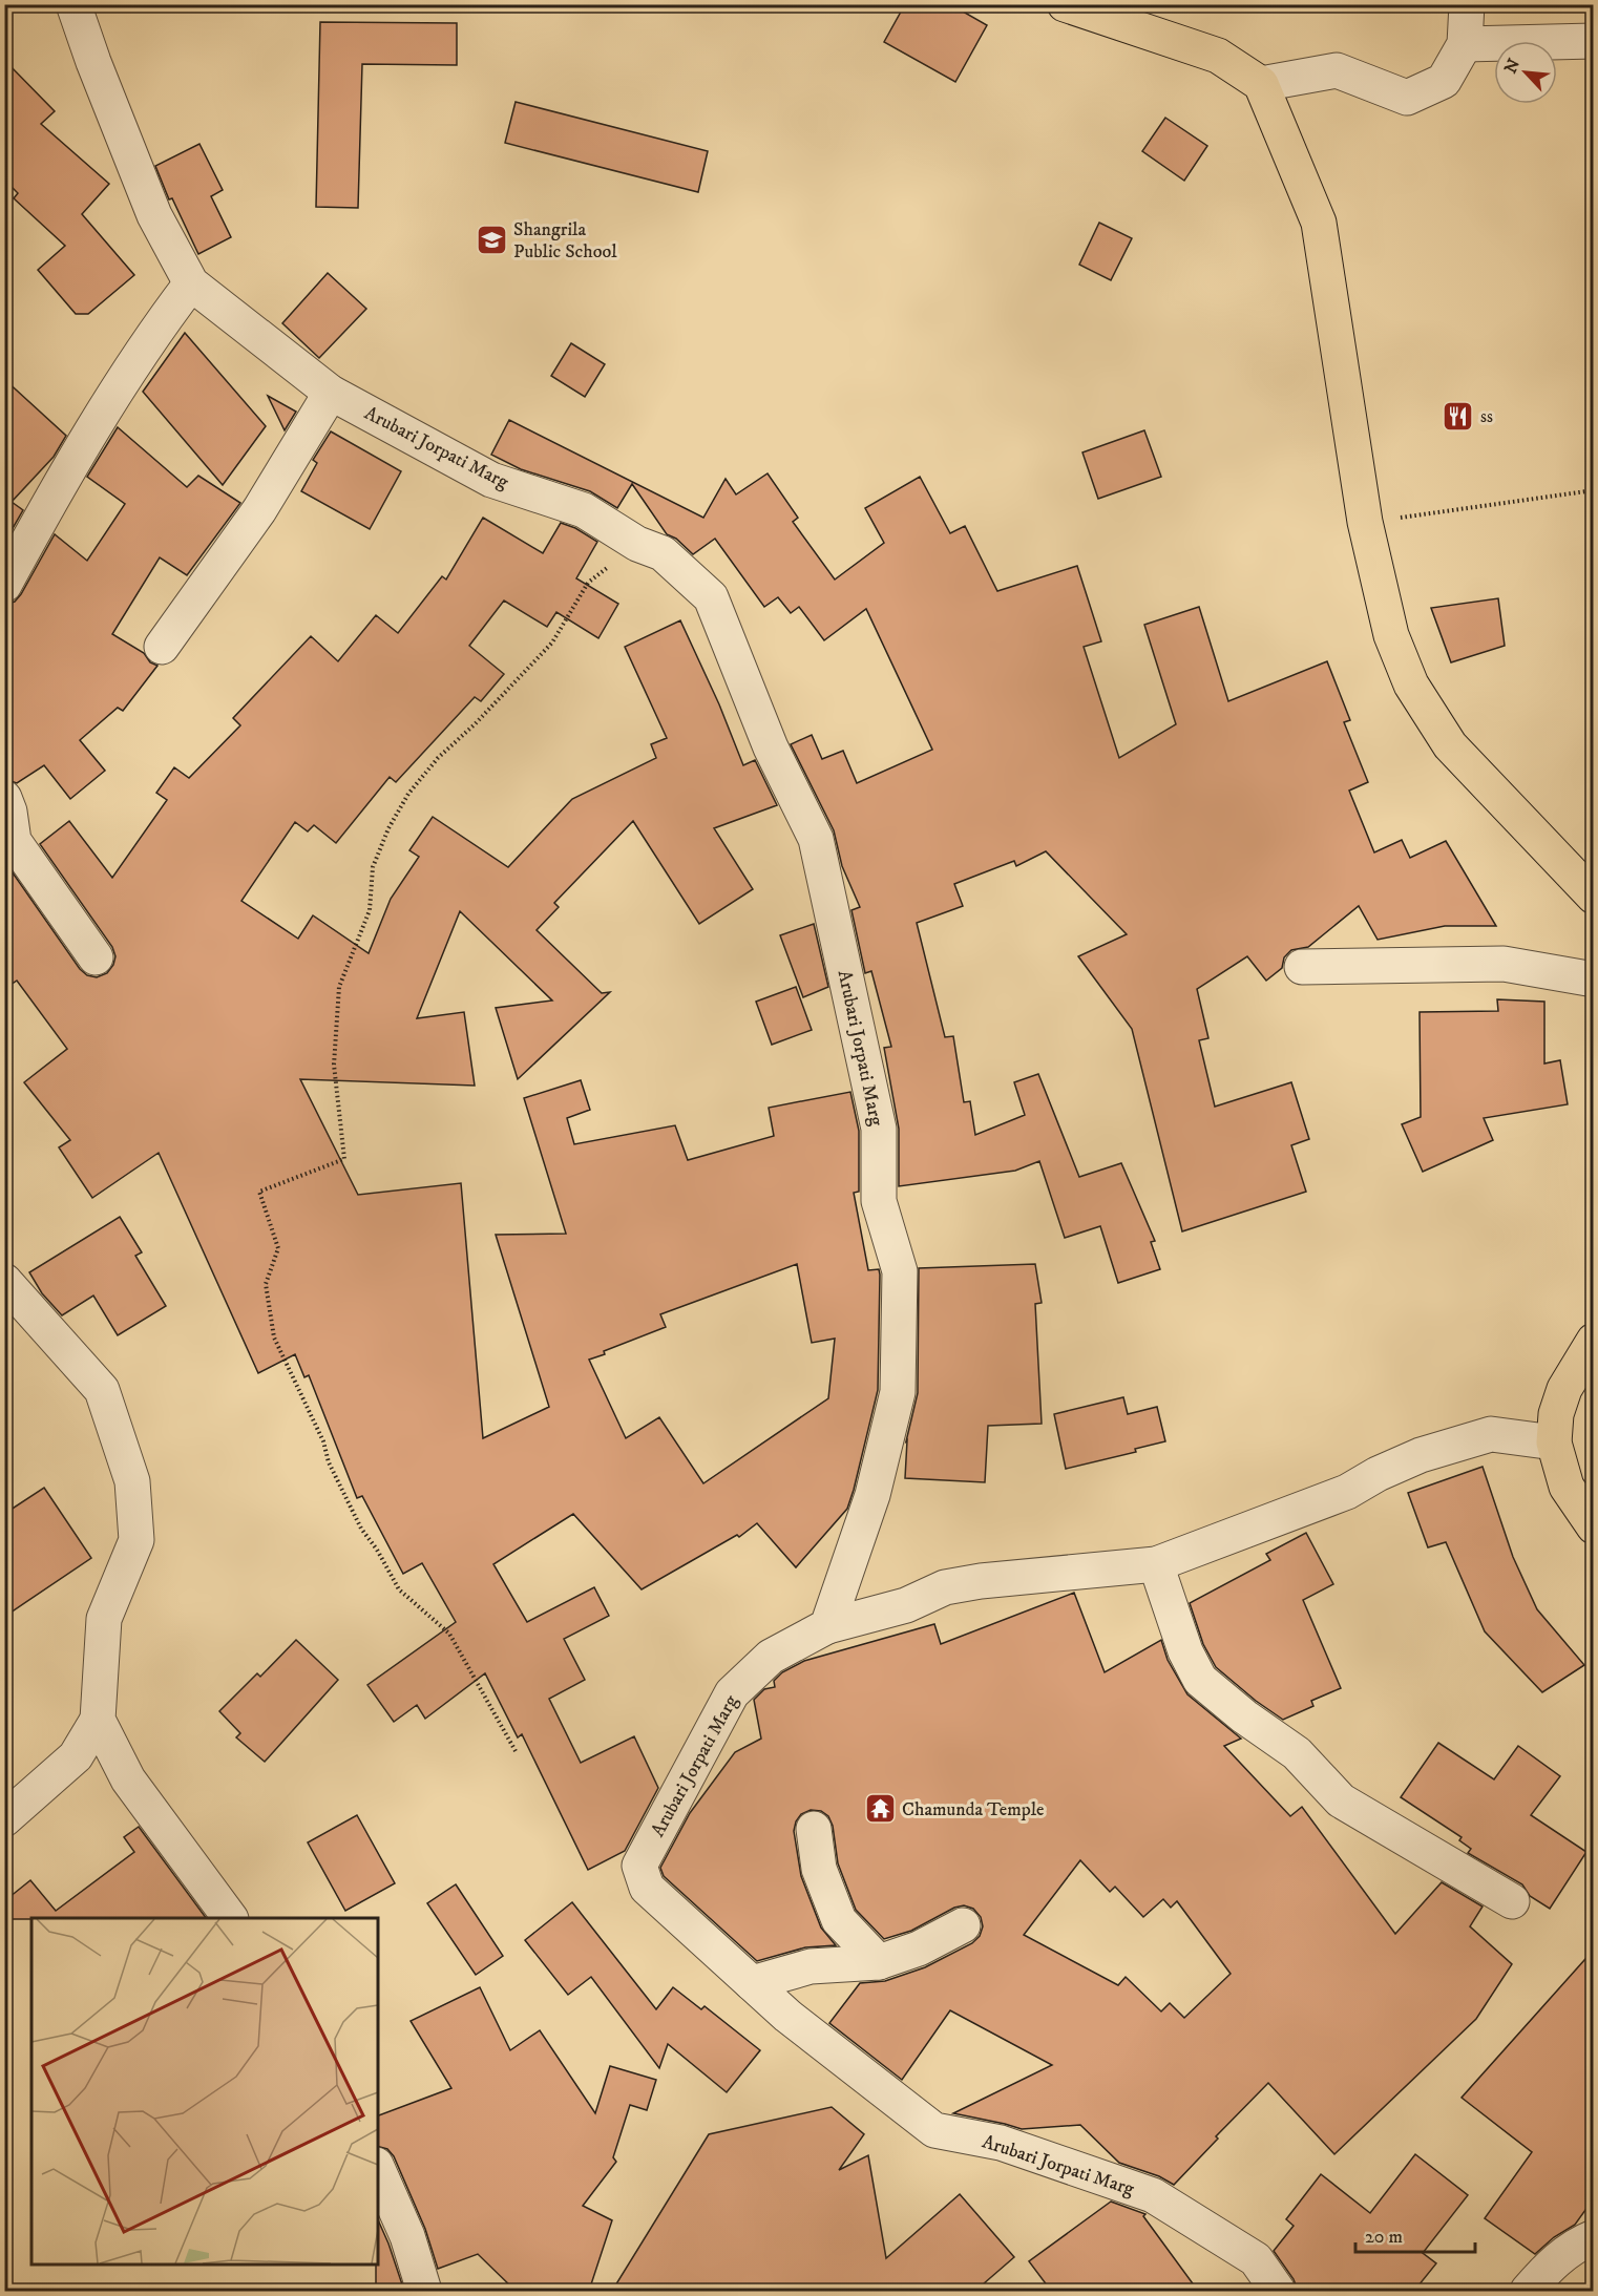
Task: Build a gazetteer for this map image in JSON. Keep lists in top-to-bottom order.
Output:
{
  "streets": {
    "street": ["Arubari Jorpati Marg"]
  },
  "places": {
    "school or university": ["Shangrila Public School"],
    "restaurant": ["ss"],
    "temple": ["Chamunda Temple"]
  },
  "scale_bar": "20 m",
  "north": "top left"
}
